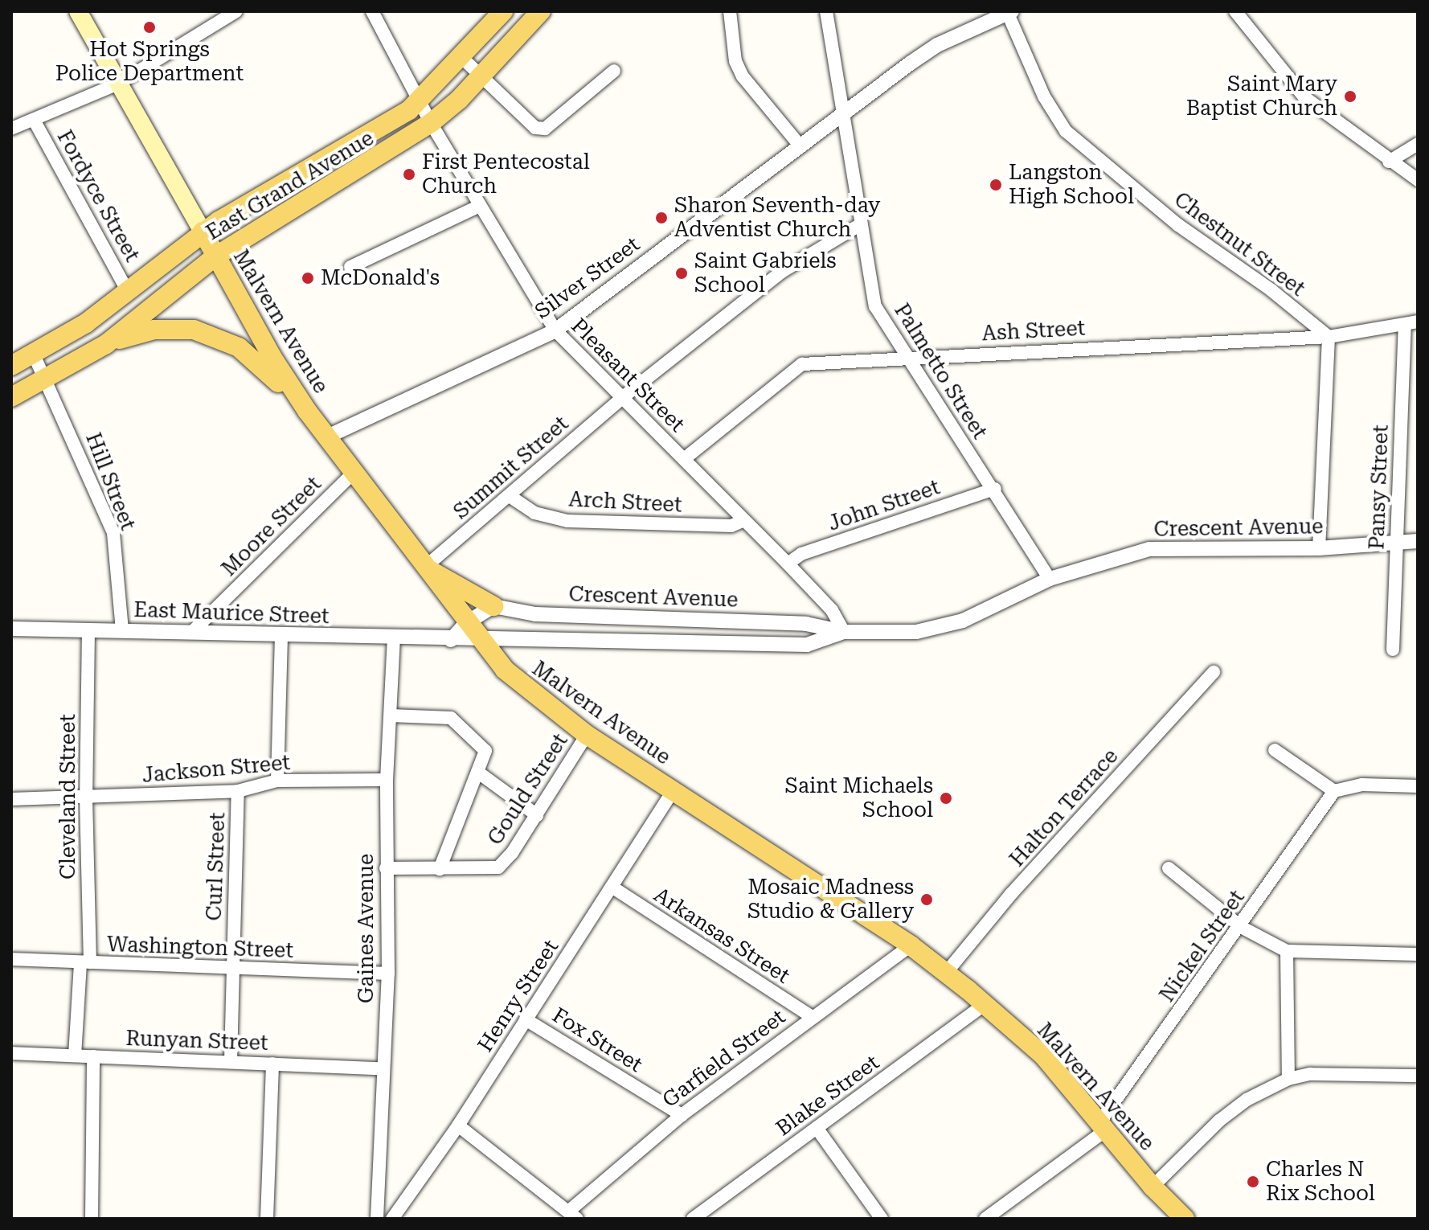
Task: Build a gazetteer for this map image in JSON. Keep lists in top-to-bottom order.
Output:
{
  "streets": {
    "main road": ["East Grand Avenue", "Malvern Avenue"],
    "street": [
      "Fordyce Street",
      "Chestnut Street",
      "Silver Street",
      "Ash Street",
      "Palmetto Street",
      "Pleasant Street",
      "Summit Street",
      "Hill Street",
      "Pansy Street",
      "Arch Street",
      "John Street",
      "Moore Street",
      "Crescent Avenue",
      "East Maurice Street",
      "Jackson Street",
      "Gould Street",
      "Cleveland Street",
      "Halton Terrace",
      "Curl Street",
      "Gaines Avenue",
      "Arkansas Street",
      "Nickel Street",
      "Washington Street",
      "Henry Street",
      "Fox Street",
      "Runyan Street",
      "Garfield Street",
      "Blake Street"
    ]
  },
  "crossings": [
    ["East Grand Avenue", "Fordyce Street"],
    ["East Grand Avenue", "Malvern Avenue"],
    ["East Grand Avenue", "Pleasant Street"],
    ["East Grand Avenue", "Hill Street"],
    ["Chestnut Street", "Silver Street"],
    ["Chestnut Street", "Ash Street"],
    ["Silver Street", "Malvern Avenue"],
    ["Silver Street", "Palmetto Street"],
    ["Silver Street", "Pleasant Street"],
    ["Malvern Avenue", "Summit Street"],
    ["Malvern Avenue", "Moore Street"],
    ["Malvern Avenue", "Crescent Avenue"],
    ["Malvern Avenue", "East Maurice Street"],
    ["Malvern Avenue", "Gould Street"],
    ["Malvern Avenue", "Halton Terrace"],
    ["Malvern Avenue", "Nickel Street"],
    ["Malvern Avenue", "Henry Street"],
    ["Malvern Avenue", "Garfield Street"],
    ["Malvern Avenue", "Blake Street"],
    ["Ash Street", "Palmetto Street"],
    ["Ash Street", "Pleasant Street"],
    ["Ash Street", "Pansy Street"],
    ["Palmetto Street", "Summit Street"],
    ["Palmetto Street", "John Street"],
    ["Palmetto Street", "Crescent Avenue"],
    ["Pleasant Street", "Summit Street"],
    ["Pleasant Street", "Arch Street"],
    ["Pleasant Street", "John Street"],
    ["Pleasant Street", "Crescent Avenue"],
    ["Summit Street", "Arch Street"],
    ["Hill Street", "East Maurice Street"],
    ["Pansy Street", "Crescent Avenue"],
    ["Moore Street", "East Maurice Street"],
    ["Crescent Avenue", "East Maurice Street"],
    ["East Maurice Street", "Cleveland Street"],
    ["East Maurice Street", "Gaines Avenue"],
    ["Jackson Street", "Cleveland Street"],
    ["Jackson Street", "Curl Street"],
    ["Jackson Street", "Gaines Avenue"],
    ["Gould Street", "Gaines Avenue"],
    ["Cleveland Street", "Washington Street"],
    ["Cleveland Street", "Runyan Street"],
    ["Curl Street", "Washington Street"],
    ["Curl Street", "Runyan Street"],
    ["Gaines Avenue", "Washington Street"],
    ["Gaines Avenue", "Runyan Street"],
    ["Arkansas Street", "Henry Street"],
    ["Arkansas Street", "Garfield Street"],
    ["Henry Street", "Fox Street"],
    ["Fox Street", "Garfield Street"]
  ],
  "places": [
    "Hot Springs Police Department",
    "Saint Mary Baptist Church",
    "First Pentecostal Church",
    "Langston High School",
    "Sharon Seventh-day Adventist Church",
    "Saint Gabriels School",
    "McDonald's",
    "Saint Michaels School",
    "Mosaic Madness Studio & Gallery",
    "Charles N Rix School"
  ]
}
